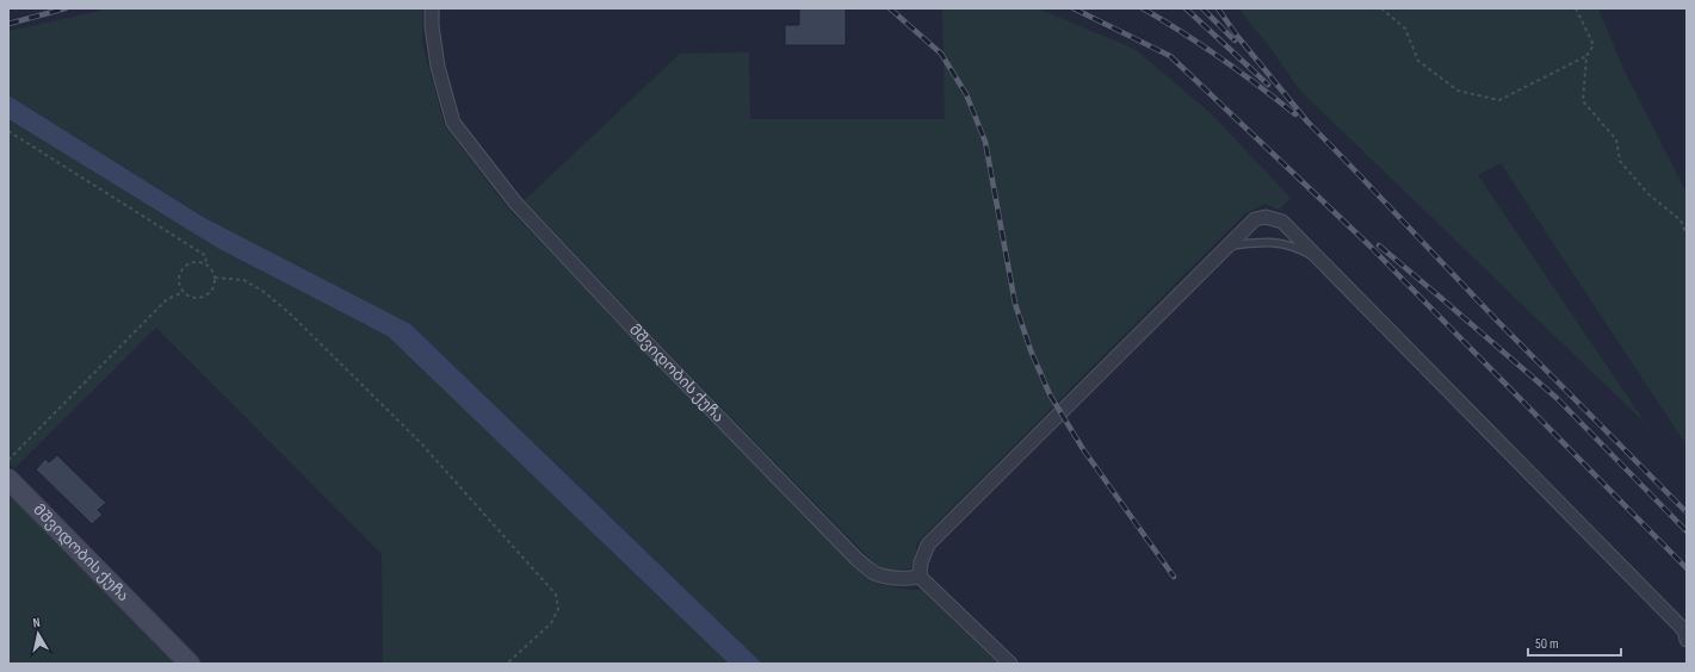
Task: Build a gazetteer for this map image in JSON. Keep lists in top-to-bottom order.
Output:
{
  "streets": {
    "main road": ["მშვიდობის ქუჩა"]
  },
  "scale_bar": "50 m",
  "north": "top"
}
